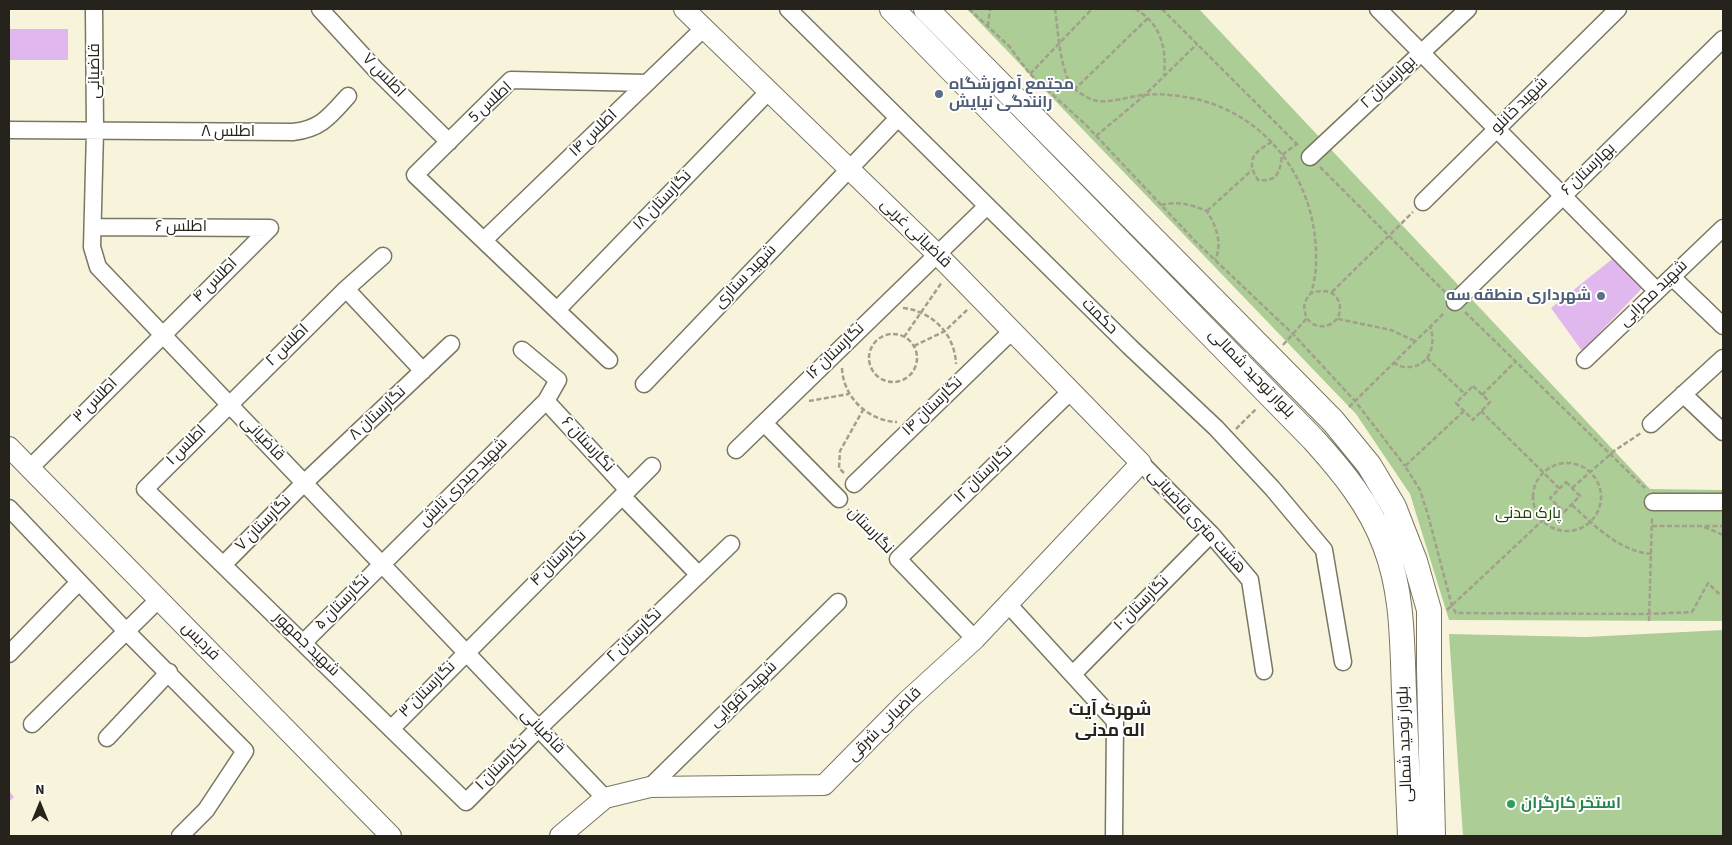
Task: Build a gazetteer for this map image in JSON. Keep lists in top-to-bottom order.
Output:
{
  "streets": {
    "main road": ["بلوار توحید شمالی"],
    "street": [
      "قاضیانی",
      "اطلس ۷",
      "بهارستان ۲",
      "اطلس 5",
      "شهید خانلو",
      "اطلس ۸",
      "اطلس ۱۴",
      "بهارستان ۶",
      "نگارستان ۱۸",
      "اطلس ۶",
      "قاضیانی غربی",
      "شهید ستاری",
      "اطلس ۴",
      "شهید محرابی",
      "حکمت",
      "اطلس ۲",
      "نگارستان ۱۶",
      "اطلس ۳",
      "نگارستان ۱۴",
      "نگارستان ۸",
      "نگارستان ۶",
      "اطلس ۱",
      "نگارستان ۱۲",
      "شهید حیدری تابش",
      "هشت متری قاضیانی",
      "نگارستان ۷",
      "نگارستان",
      "نگارستان ۴",
      "نگارستان ۵",
      "نگارستان ۱۰",
      "نگارستان ۲",
      "فردیس",
      "شهید جمهور",
      "نگارستان ۳",
      "شهید تقوایی",
      "قاضیانی شرقی",
      "نگارستان ۱"
    ]
  },
  "crossings": [
    ["قاضیانی", "اطلس ۸"],
    ["قاضیانی", "اطلس ۶"],
    ["قاضیانی", "اطلس ۴"],
    ["قاضیانی", "اطلس ۲"],
    ["قاضیانی", "اطلس ۳"],
    ["قاضیانی", "نگارستان ۸"],
    ["قاضیانی", "اطلس ۱"],
    ["قاضیانی", "شهید حیدری تابش"],
    ["قاضیانی", "نگارستان ۷"],
    ["قاضیانی", "نگارستان ۴"],
    ["قاضیانی", "نگارستان ۵"],
    ["قاضیانی", "نگارستان ۲"],
    ["قاضیانی", "نگارستان ۳"],
    ["قاضیانی", "قاضیانی شرقی"],
    ["قاضیانی", "نگارستان ۱"],
    ["اطلس ۷", "اطلس 5"],
    ["اطلس 5", "اطلس ۱۴"],
    ["اطلس ۱۴", "قاضیانی غربی"],
    ["نگارستان ۱۸", "قاضیانی غربی"],
    ["اطلس ۶", "اطلس ۴"],
    ["قاضیانی غربی", "شهید ستاری"],
    ["قاضیانی غربی", "نگارستان ۱۶"],
    ["قاضیانی غربی", "نگارستان ۱۴"],
    ["قاضیانی غربی", "نگارستان ۱۲"],
    ["قاضیانی غربی", "هشت متری قاضیانی"],
    ["قاضیانی غربی", "قاضیانی شرقی"],
    ["شهید ستاری", "حکمت"],
    ["اطلس ۴", "اطلس ۳"],
    ["حکمت", "نگارستان ۱۶"],
    ["اطلس ۲", "اطلس ۱"],
    ["نگارستان ۱۶", "نگارستان"],
    ["اطلس ۳", "فردیس"],
    ["نگارستان ۸", "نگارستان ۷"],
    ["نگارستان ۶", "شهید حیدری تابش"],
    ["نگارستان ۶", "نگارستان ۴"],
    ["نگارستان ۶", "نگارستان ۲"],
    ["اطلس ۱", "شهید جمهور"],
    ["نگارستان ۱۲", "نگارستان"],
    ["شهید حیدری تابش", "نگارستان ۵"],
    ["هشت متری قاضیانی", "نگارستان ۱۰"],
    ["هشت متری قاضیانی", "قاضیانی شرقی"],
    ["نگارستان ۷", "شهید جمهور"],
    ["نگارستان", "قاضیانی شرقی"],
    ["نگارستان ۴", "نگارستان ۳"],
    ["نگارستان ۵", "شهید جمهور"],
    ["نگارستان ۲", "نگارستان ۱"],
    ["شهید جمهور", "نگارستان ۳"],
    ["شهید جمهور", "نگارستان ۱"],
    ["شهید تقوایی", "قاضیانی شرقی"]
  ],
  "districts": ["شهرک آیت اله مدنی"],
  "parks": ["پارک مدنی"],
  "places": ["مجتمع آموزشگاه رانندگی نیایش", "شهرداری منطقه سه", "استخر کارگران"],
  "north": "top"
}
